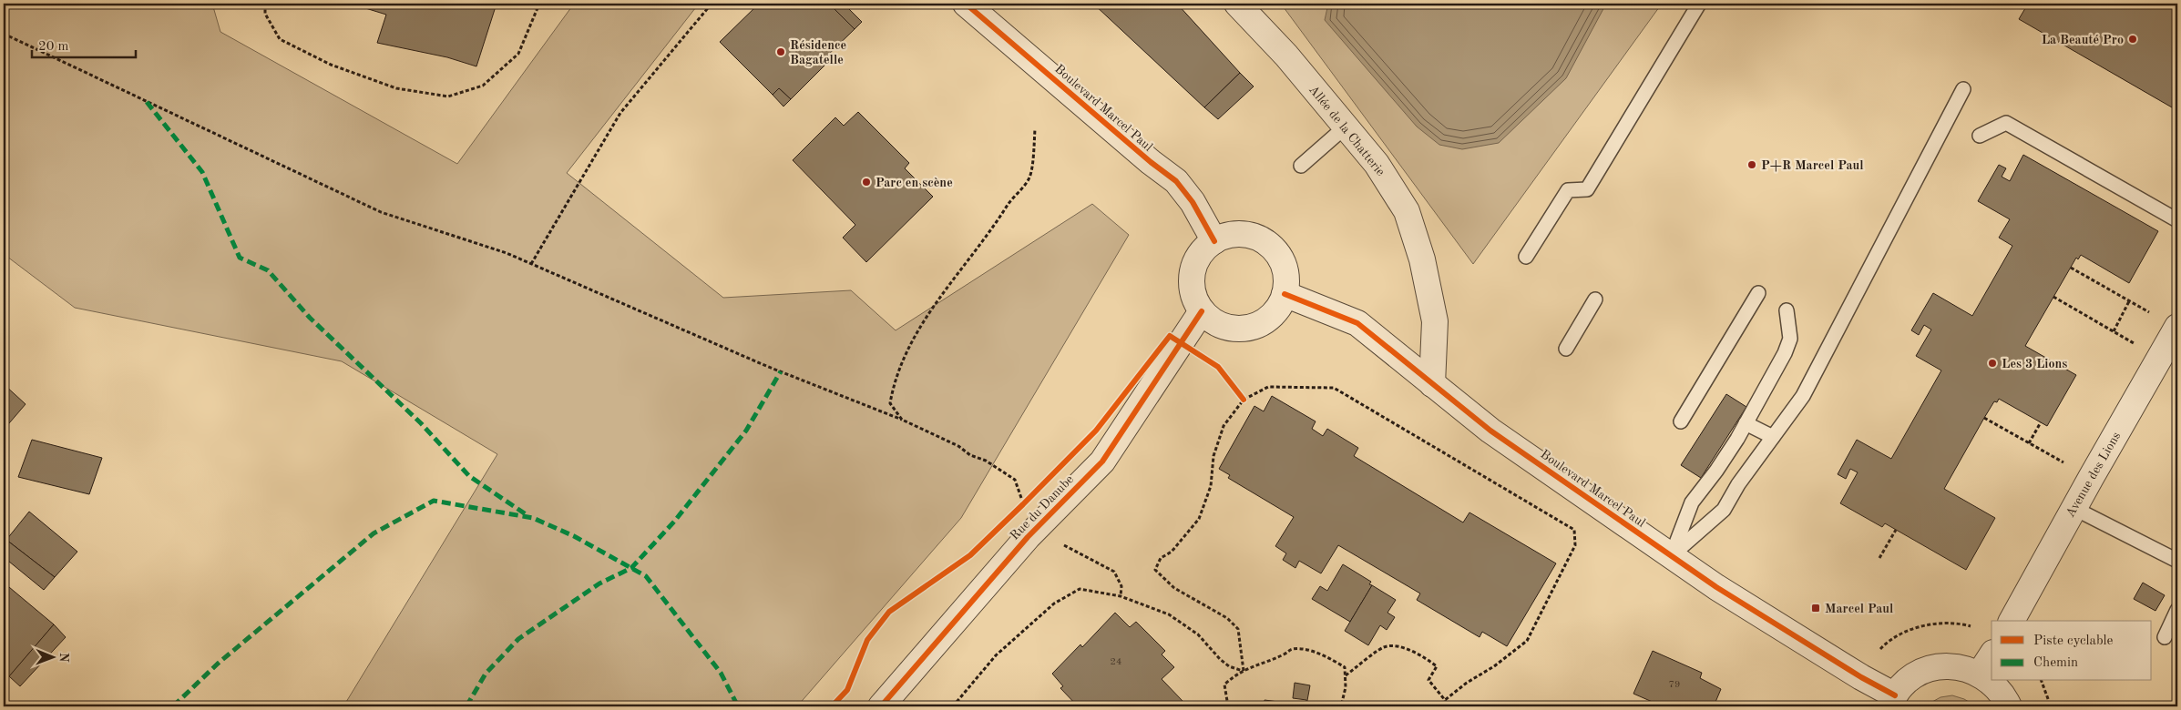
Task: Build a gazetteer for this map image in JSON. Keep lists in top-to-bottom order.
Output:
{
  "streets": {
    "street": [
      "Boulevard Marcel Paul",
      "Allée de la Chatterie",
      "Avenue des Lions",
      "Rue du Danube"
    ]
  },
  "crossings": [
    ["Boulevard Marcel Paul", "Allée de la Chatterie"],
    ["Boulevard Marcel Paul", "Rue du Danube"]
  ],
  "places": {
    "other": [
      "La Beauté Pro",
      "Résidence Bagatelle",
      "P+R Marcel Paul",
      "Parc en scène",
      "Les 3 Lions"
    ],
    "transit": ["Marcel Paul"]
  },
  "house_numbers": ["24", "79"],
  "legend": ["Piste cyclable", "Chemin"],
  "scale_bar": "20 m",
  "north": "right"
}
